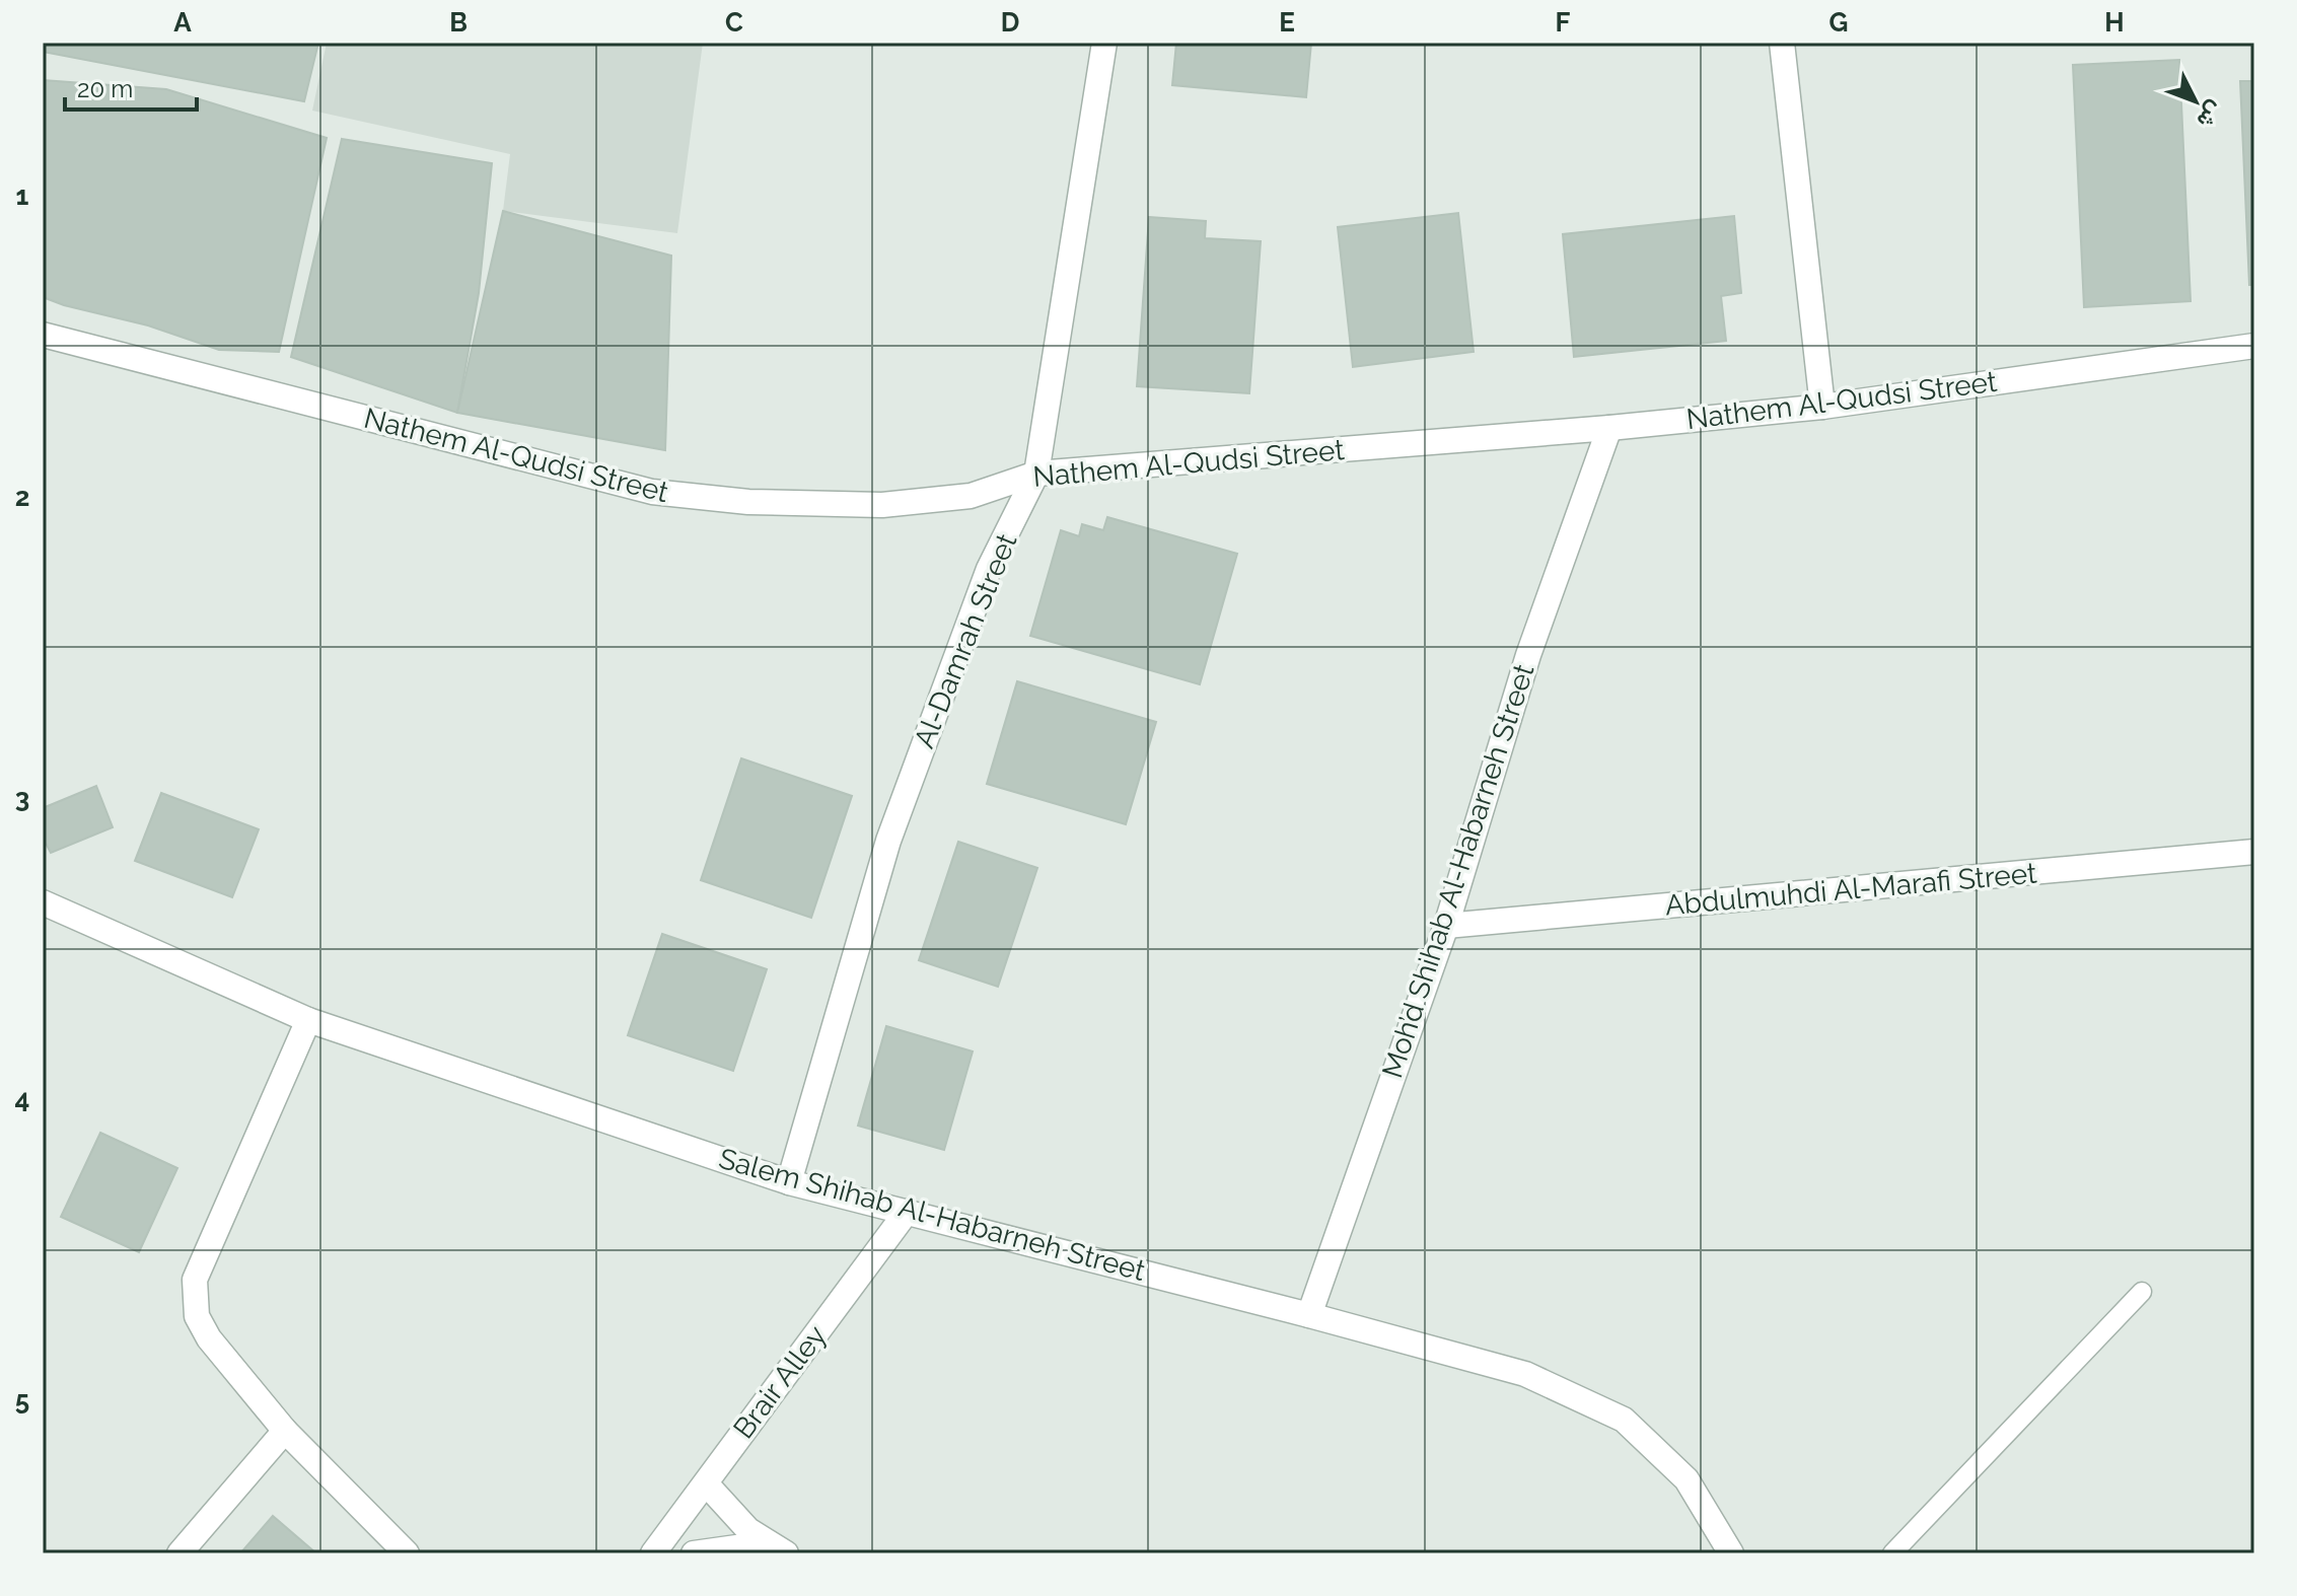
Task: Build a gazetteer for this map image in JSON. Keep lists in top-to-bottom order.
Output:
{
  "streets": {
    "street": [
      "Nathem Al-Qudsi Street",
      "Al-Damrah Street",
      "Moh’d Shihab Al-Habarneh Street",
      "Abdulmuhdi Al-Marafi Street",
      "Salem Shihab Al-Habarneh Street",
      "Brair Alley"
    ]
  },
  "crossings": [
    ["Nathem Al-Qudsi Street", "Al-Damrah Street"],
    ["Nathem Al-Qudsi Street", "Moh’d Shihab Al-Habarneh Street"],
    ["Al-Damrah Street", "Salem Shihab Al-Habarneh Street"],
    ["Moh’d Shihab Al-Habarneh Street", "Abdulmuhdi Al-Marafi Street"],
    ["Moh’d Shihab Al-Habarneh Street", "Salem Shihab Al-Habarneh Street"],
    ["Salem Shihab Al-Habarneh Street", "Brair Alley"]
  ],
  "scale_bar": "20 m",
  "north": "bottom right",
  "grid": {
    "columns": [
      "A",
      "B",
      "C",
      "D",
      "E",
      "F",
      "G",
      "H"
    ],
    "rows": [
      "1",
      "2",
      "3",
      "4",
      "5"
    ]
  }
}
